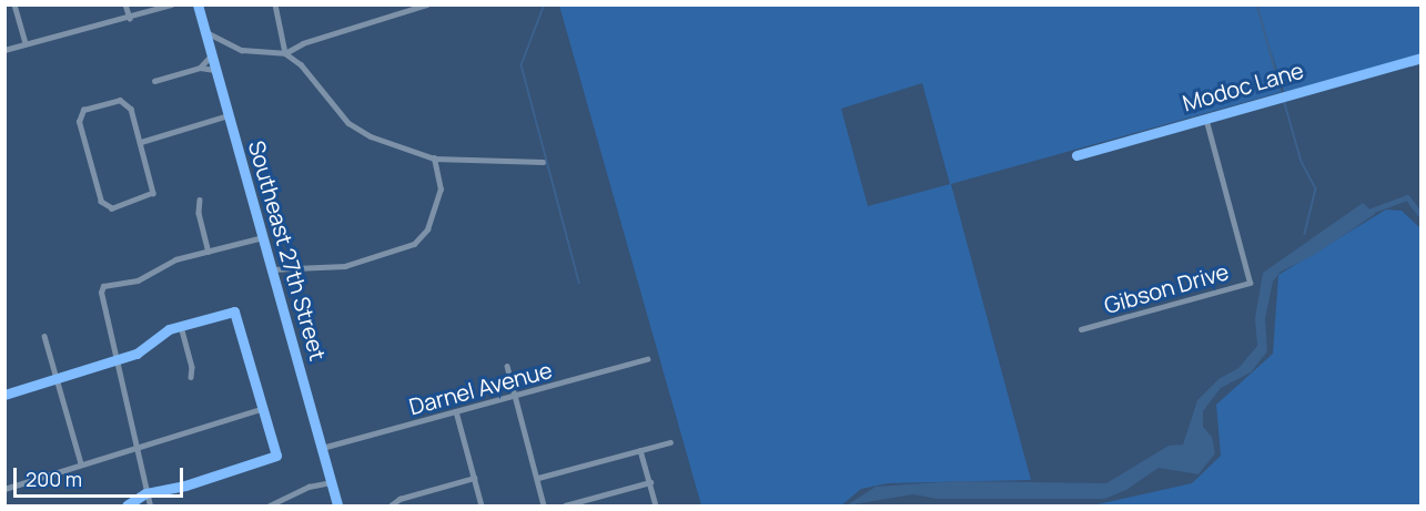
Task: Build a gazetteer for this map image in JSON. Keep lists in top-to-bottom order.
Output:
{
  "streets": {
    "main road": ["Southeast 27th Street"],
    "street": ["Modoc Lane", "Gibson Drive", "Darnel Avenue"]
  },
  "crossings": [
    ["Modoc Lane", "Gibson Drive"],
    ["Southeast 27th Street", "Darnel Avenue"]
  ],
  "scale_bar": "200 m"
}
